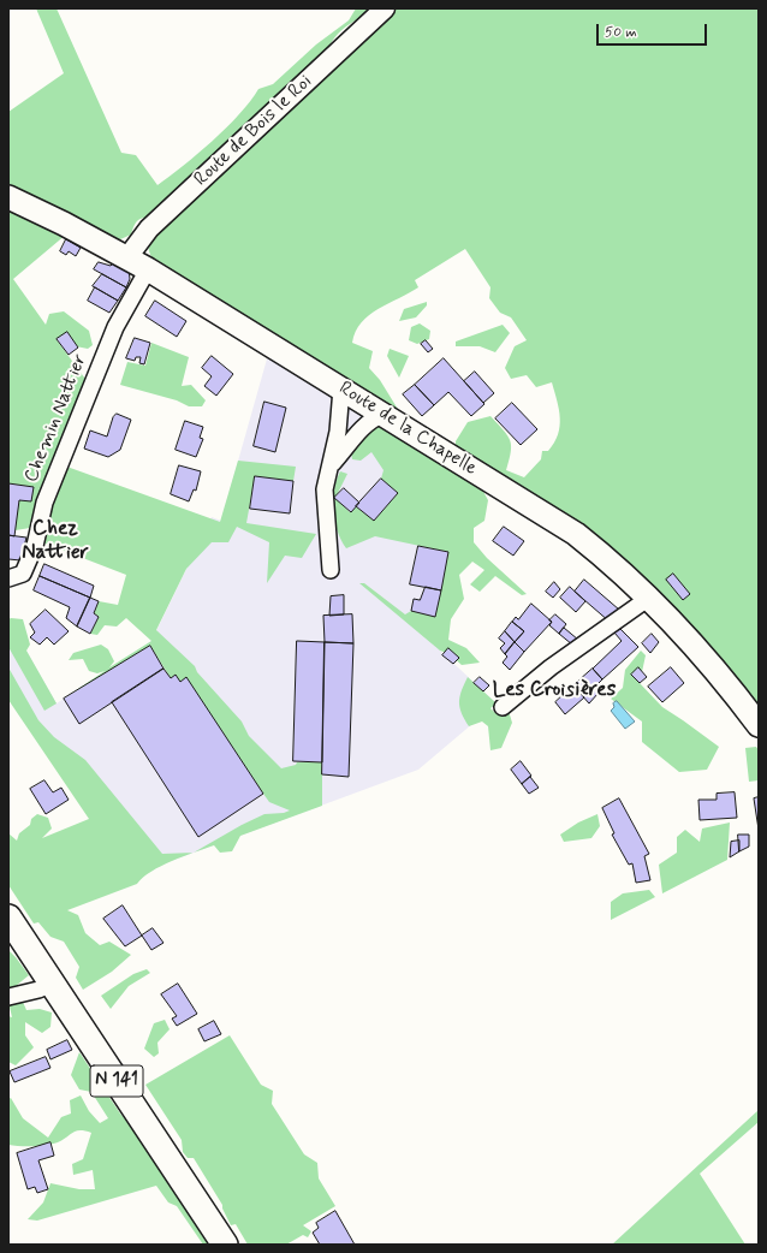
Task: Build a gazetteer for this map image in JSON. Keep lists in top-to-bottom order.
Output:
{
  "streets": {
    "main road": ["Route de la Chapelle", "N 141"],
    "street": ["Route de Bois le Roi", "Chemin Nattier"]
  },
  "crossings": [
    ["Route de Bois le Roi", "Route de la Chapelle"],
    ["Chemin Nattier", "Route de la Chapelle"]
  ],
  "districts": ["Chez Nattier", "Les Croisières"],
  "scale_bar": "50 m"
}
